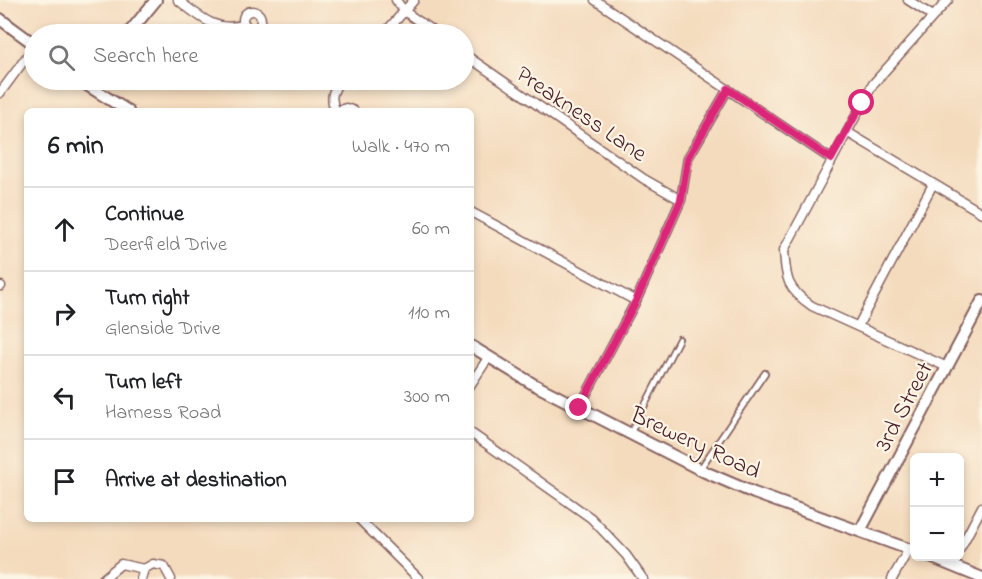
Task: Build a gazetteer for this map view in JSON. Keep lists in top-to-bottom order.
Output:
{
  "streets": {
    "street": ["Preakness Lane", "3rd Street", "Brewery Road"]
  },
  "crossings": [
    ["3rd Street", "Brewery Road"]
  ],
  "page": {
    "search": "Search here",
    "heading": ["6 min", "Walk · 470 m"],
    "list": [
      ["Continue", "Deerfield Drive", "60 m"],
      ["Turn right", "Glenside Drive", "110 m"],
      ["Turn left", "Harness Road", "300 m"],
      "Arrive at destination"
    ],
    "map_buttons": ["+", "−"]
  }
}
